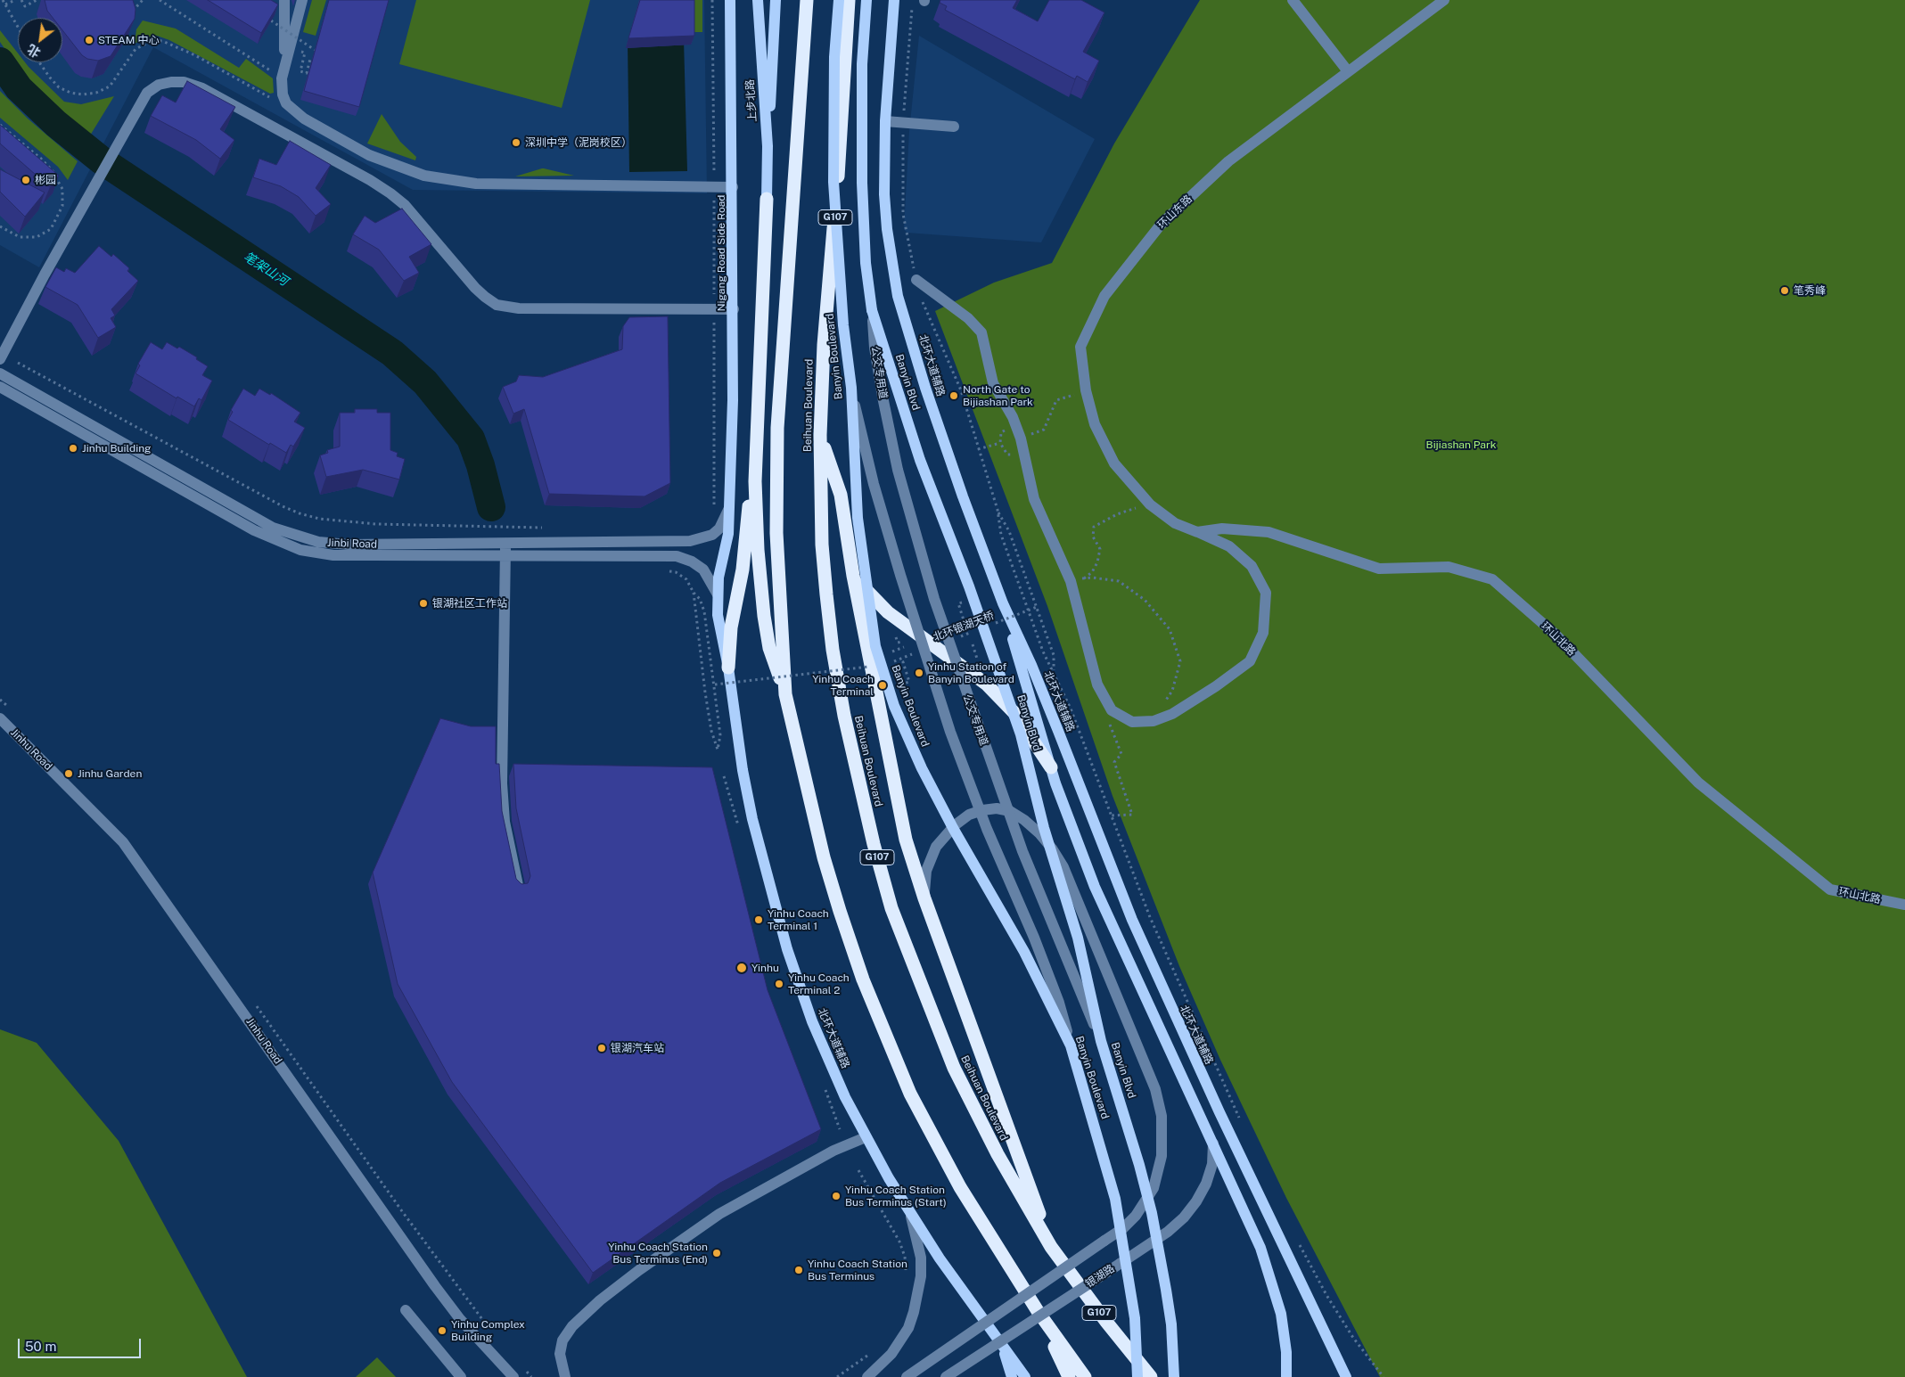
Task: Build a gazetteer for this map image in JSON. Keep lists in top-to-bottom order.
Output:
{
  "streets": {
    "highway": ["G107", "Beihuan Boulevard"],
    "main road": [
      "上步北路",
      "Nigang Road Side Road",
      "Banyin Boulevard",
      "北环大道辅路",
      "Banyin Blvd"
    ],
    "street": [
      "环山东路",
      "公交专用道",
      "Jinbi Road",
      "环山北路",
      "Jinhu Road",
      "银湖路"
    ],
    "path": ["北环银湖天桥"]
  },
  "crossings": [
    ["环山东路", "环山北路"],
    ["Nigang Road Side Road", "北环大道辅路"],
    ["Nigang Road Side Road", "Jinbi Road"],
    ["北环大道辅路", "Jinbi Road"],
    ["公交专用道", "Banyin Blvd"]
  ],
  "water": ["笔架山河"],
  "parks": ["Bijiashan Park"],
  "places": [
    "STEAM 中心",
    "深圳中学（泥岗校区）",
    "彬园",
    "笔秀峰",
    "North Gate to Bijiashan Park",
    "Jinhu Building",
    "银湖社区工作站",
    "Yinhu Station of Banyin Boulevard",
    "Yinhu Coach Terminal",
    "Jinhu Garden",
    "Yinhu Coach Terminal 1",
    "Yinhu",
    "Yinhu Coach Terminal 2",
    "银湖汽车站",
    "Yinhu Coach Station Bus Terminus (Start)",
    "Yinhu Coach Station Bus Terminus (End)",
    "Yinhu Coach Station Bus Terminus",
    "Yinhu Complex Building"
  ],
  "scale_bar": "50 m",
  "north": "bottom left"
}
